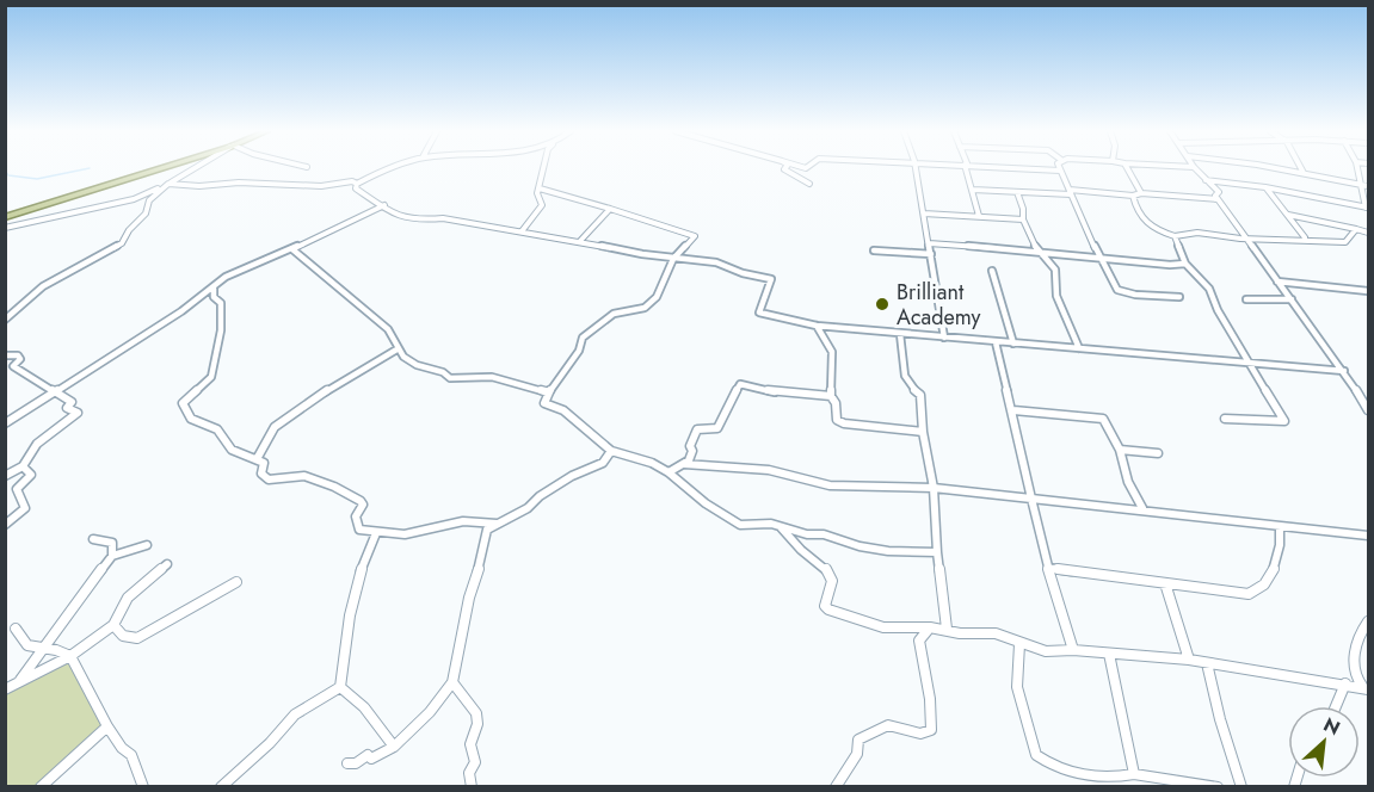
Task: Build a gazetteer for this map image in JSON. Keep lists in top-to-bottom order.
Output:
{
  "places": ["Brilliant Academy"],
  "north": "top right"
}
